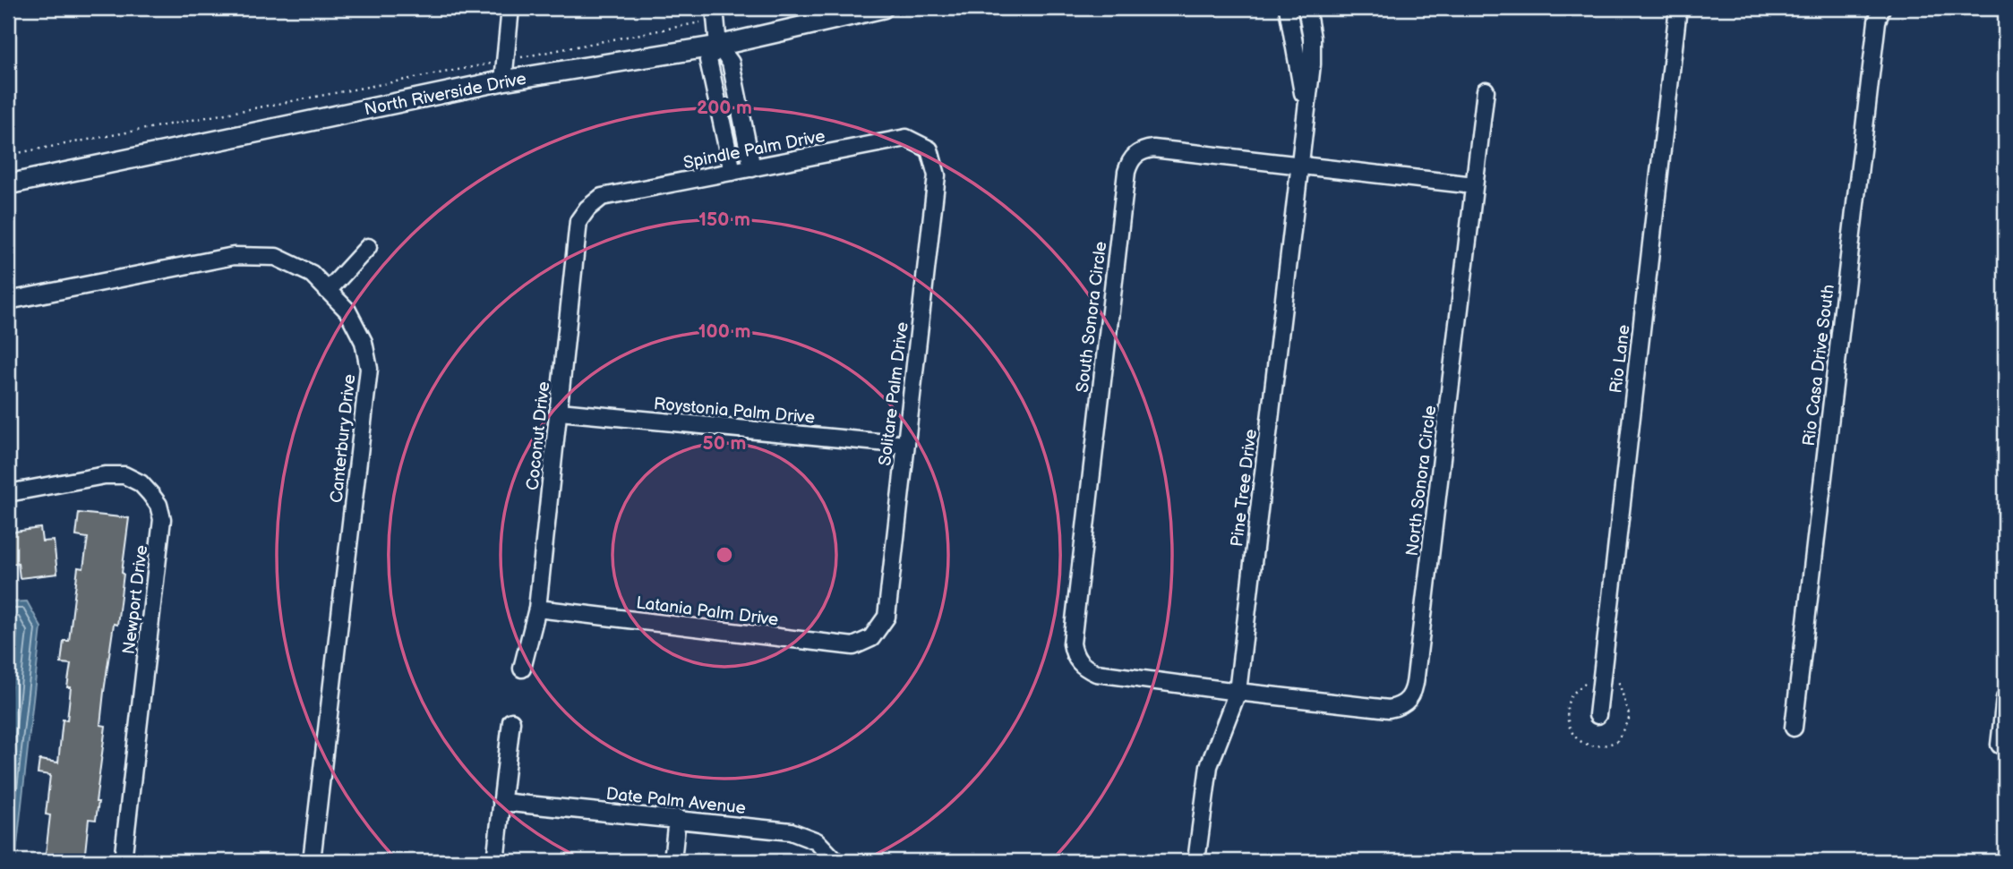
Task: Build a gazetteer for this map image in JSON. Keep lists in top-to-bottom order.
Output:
{
  "streets": {
    "street": [
      "North Riverside Drive",
      "Spindle Palm Drive",
      "South Sonora Circle",
      "Rio Lane",
      "Rio Casa Drive South",
      "Solitare Palm Drive",
      "Roystonia Palm Drive",
      "Coconut Drive",
      "Canterbury Drive",
      "North Sonora Circle",
      "Pine Tree Drive",
      "Newport Drive",
      "Latania Palm Drive",
      "Date Palm Avenue"
    ]
  },
  "crossings": [
    ["Spindle Palm Drive", "Solitare Palm Drive"],
    ["Spindle Palm Drive", "Coconut Drive"],
    ["South Sonora Circle", "North Sonora Circle"],
    ["South Sonora Circle", "Pine Tree Drive"],
    ["Solitare Palm Drive", "Roystonia Palm Drive"],
    ["Solitare Palm Drive", "Latania Palm Drive"],
    ["Roystonia Palm Drive", "Coconut Drive"],
    ["Coconut Drive", "Latania Palm Drive"],
    ["North Sonora Circle", "Pine Tree Drive"]
  ],
  "rings": [
    "200 m",
    "150 m",
    "100 m",
    "50 m"
  ]
}
